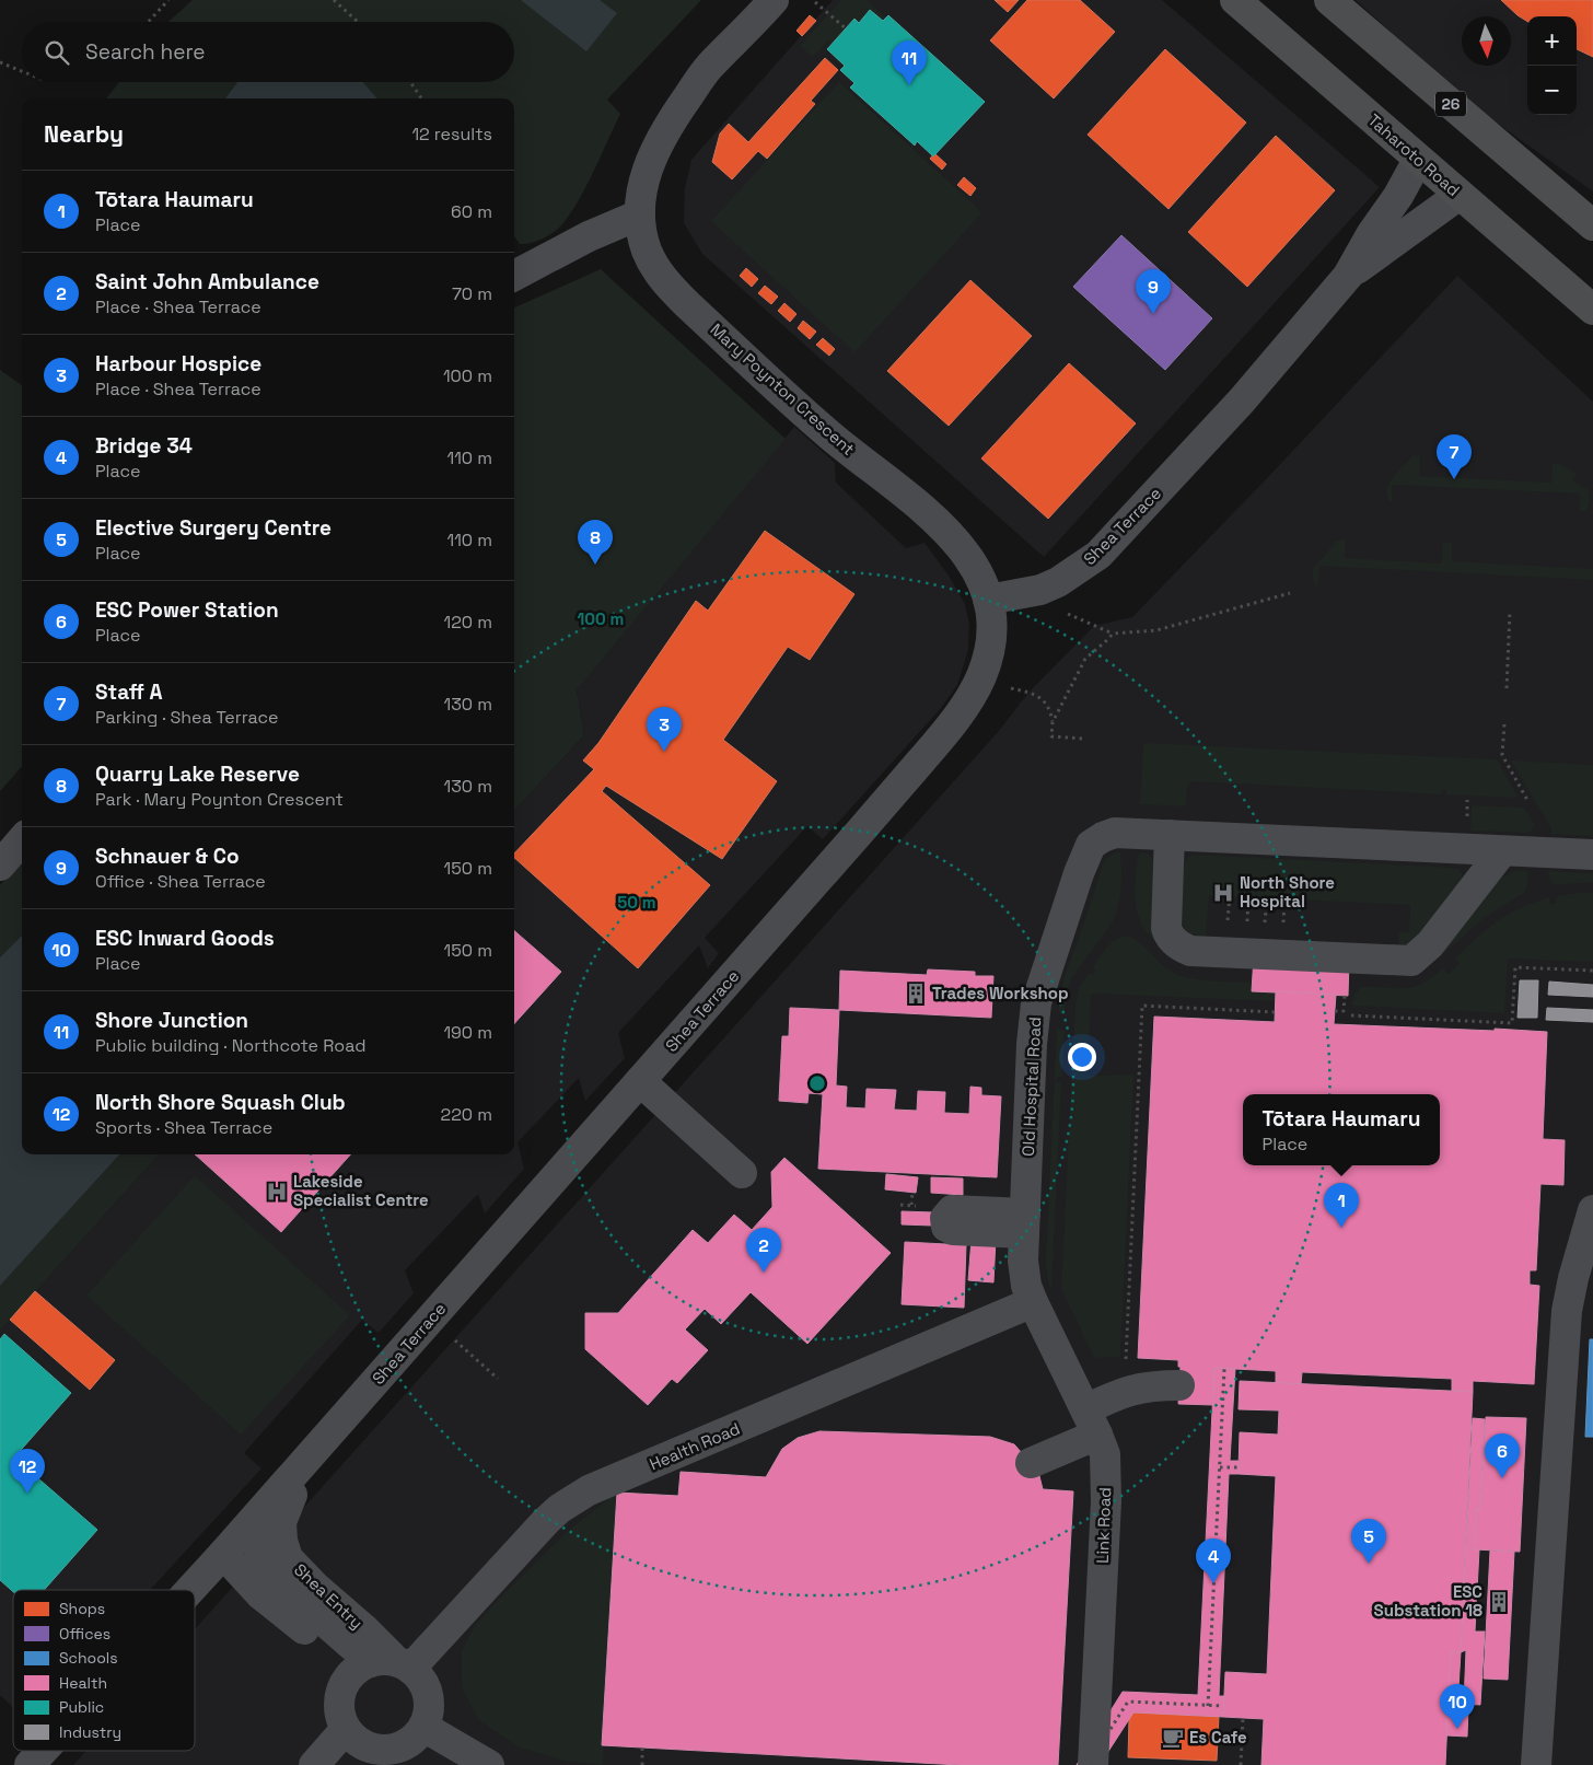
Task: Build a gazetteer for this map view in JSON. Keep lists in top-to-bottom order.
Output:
{
  "streets": {
    "main road": ["26", "Taharoto Road"],
    "street": [
      "Mary Poynton Crescent",
      "Shea Terrace",
      "Old Hospital Road",
      "Health Road",
      "Link Road",
      "Shea Entry"
    ]
  },
  "crossings": [
    ["Taharoto Road", "Shea Terrace"],
    ["Mary Poynton Crescent", "Shea Terrace"],
    ["Shea Terrace", "Shea Entry"],
    ["Old Hospital Road", "Health Road"],
    ["Old Hospital Road", "Link Road"],
    ["Health Road", "Link Road"],
    ["Health Road", "Shea Entry"]
  ],
  "places": {
    "hospital": ["North Shore Hospital", "Lakeside Specialist Centre"],
    "building": ["Trades Workshop", "ESC Substation 18"],
    "cafe": ["Es Cafe"]
  },
  "legend": [
    "Shops",
    "Offices",
    "Schools",
    "Health",
    "Public",
    "Industry"
  ],
  "north": "bottom",
  "page": {
    "map_buttons": ["+", "−"],
    "search": "Search here",
    "pins": [
      "11",
      "9",
      "7",
      "8",
      "3",
      "1",
      "2",
      "6",
      "12",
      "5",
      "4",
      "10"
    ],
    "heading": ["Nearby", "12 results"],
    "list": [
      {
        "mark": "1",
        "name": "Tōtara Haumaru",
        "note": "Place",
        "value": "60 m"
      },
      {
        "mark": "2",
        "name": "Saint John Ambulance",
        "note": "Place · Shea Terrace",
        "value": "70 m"
      },
      {
        "mark": "3",
        "name": "Harbour Hospice",
        "note": "Place · Shea Terrace",
        "value": "100 m"
      },
      {
        "mark": "4",
        "name": "Bridge 34",
        "note": "Place",
        "value": "110 m"
      },
      {
        "mark": "5",
        "name": "Elective Surgery Centre",
        "note": "Place",
        "value": "110 m"
      },
      {
        "mark": "6",
        "name": "ESC Power Station",
        "note": "Place",
        "value": "120 m"
      },
      {
        "mark": "7",
        "name": "Staff A",
        "note": "Parking · Shea Terrace",
        "value": "130 m"
      },
      {
        "mark": "8",
        "name": "Quarry Lake Reserve",
        "note": "Park · Mary Poynton Crescent",
        "value": "130 m"
      },
      {
        "mark": "9",
        "name": "Schnauer & Co",
        "note": "Office · Shea Terrace",
        "value": "150 m"
      },
      {
        "mark": "10",
        "name": "ESC Inward Goods",
        "note": "Place",
        "value": "150 m"
      },
      {
        "mark": "11",
        "name": "Shore Junction",
        "note": "Public building · Northcote Road",
        "value": "190 m"
      },
      {
        "mark": "12",
        "name": "North Shore Squash Club",
        "note": "Sports · Shea Terrace",
        "value": "220 m"
      }
    ],
    "popup": ["Tōtara Haumaru", "Place"]
  },
  "rings": ["100 m", "50 m"]
}
